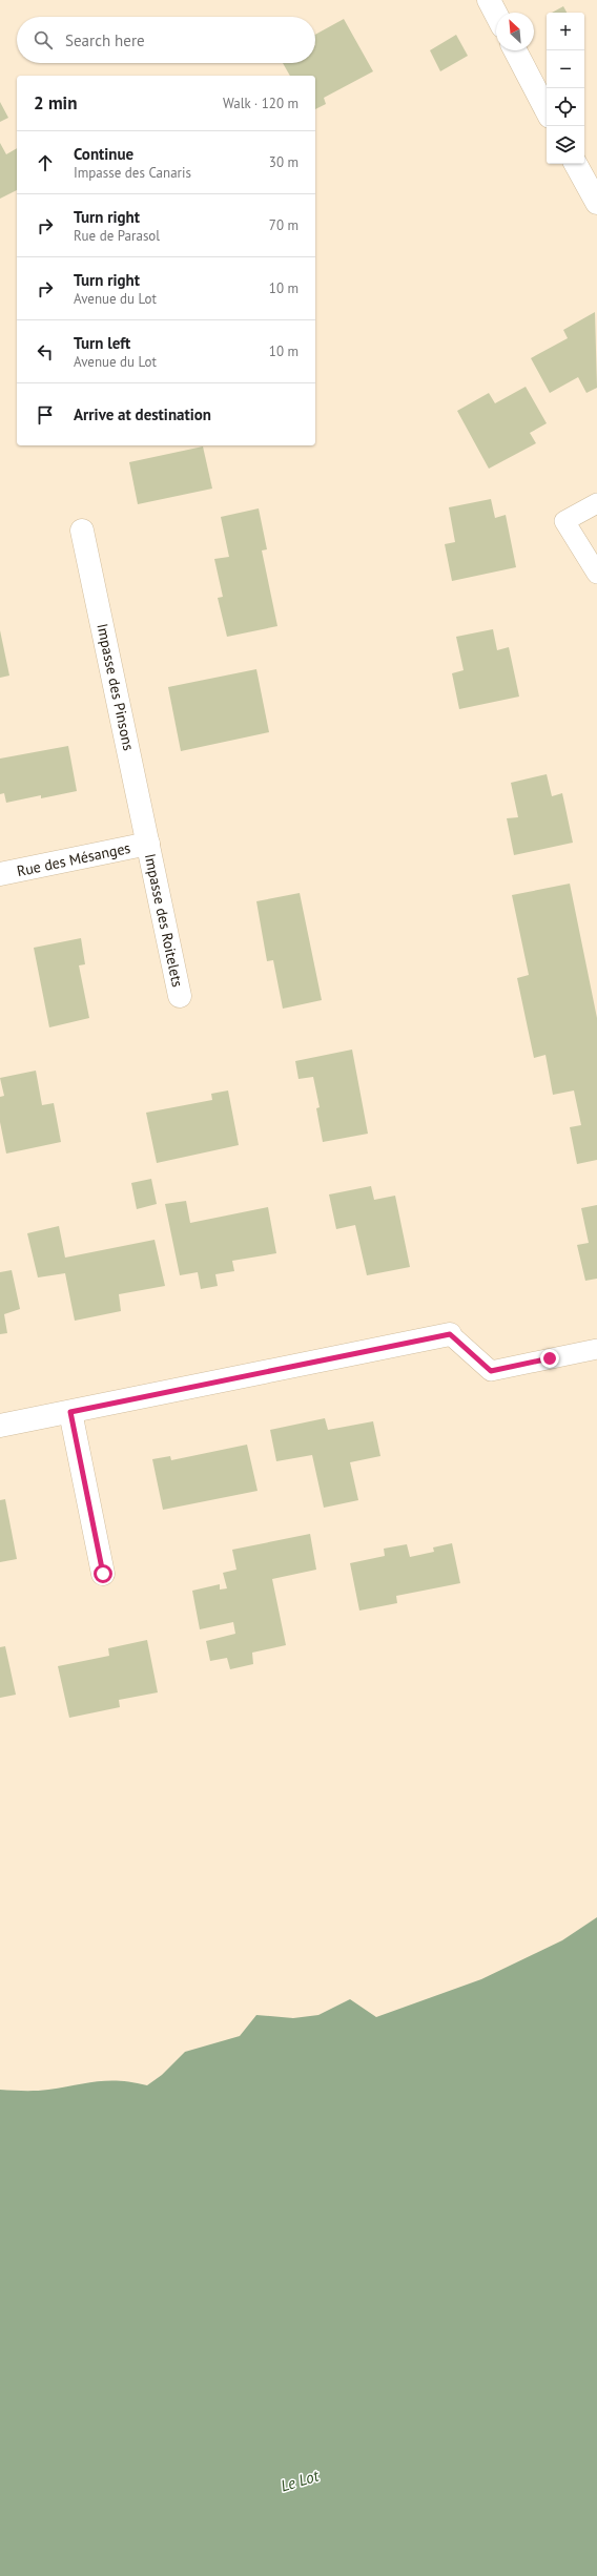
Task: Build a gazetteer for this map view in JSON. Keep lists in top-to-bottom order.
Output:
{
  "streets": {
    "street": ["Impasse des Pinsons", "Rue des Mésanges", "Impasse des Roitelets"]
  },
  "crossings": [
    ["Impasse des Pinsons", "Rue des Mésanges"],
    ["Impasse des Pinsons", "Impasse des Roitelets"],
    ["Rue des Mésanges", "Impasse des Roitelets"]
  ],
  "water": ["Le Lot"],
  "north": "top left",
  "page": {
    "map_buttons": ["+", "−"],
    "search": "Search here",
    "heading": ["2 min", "Walk · 120 m"],
    "list": [
      ["Continue", "Impasse des Canaris", "30 m"],
      ["Turn right", "Rue de Parasol", "70 m"],
      ["Turn right", "Avenue du Lot", "10 m"],
      ["Turn left", "Avenue du Lot", "10 m"],
      "Arrive at destination"
    ]
  }
}
